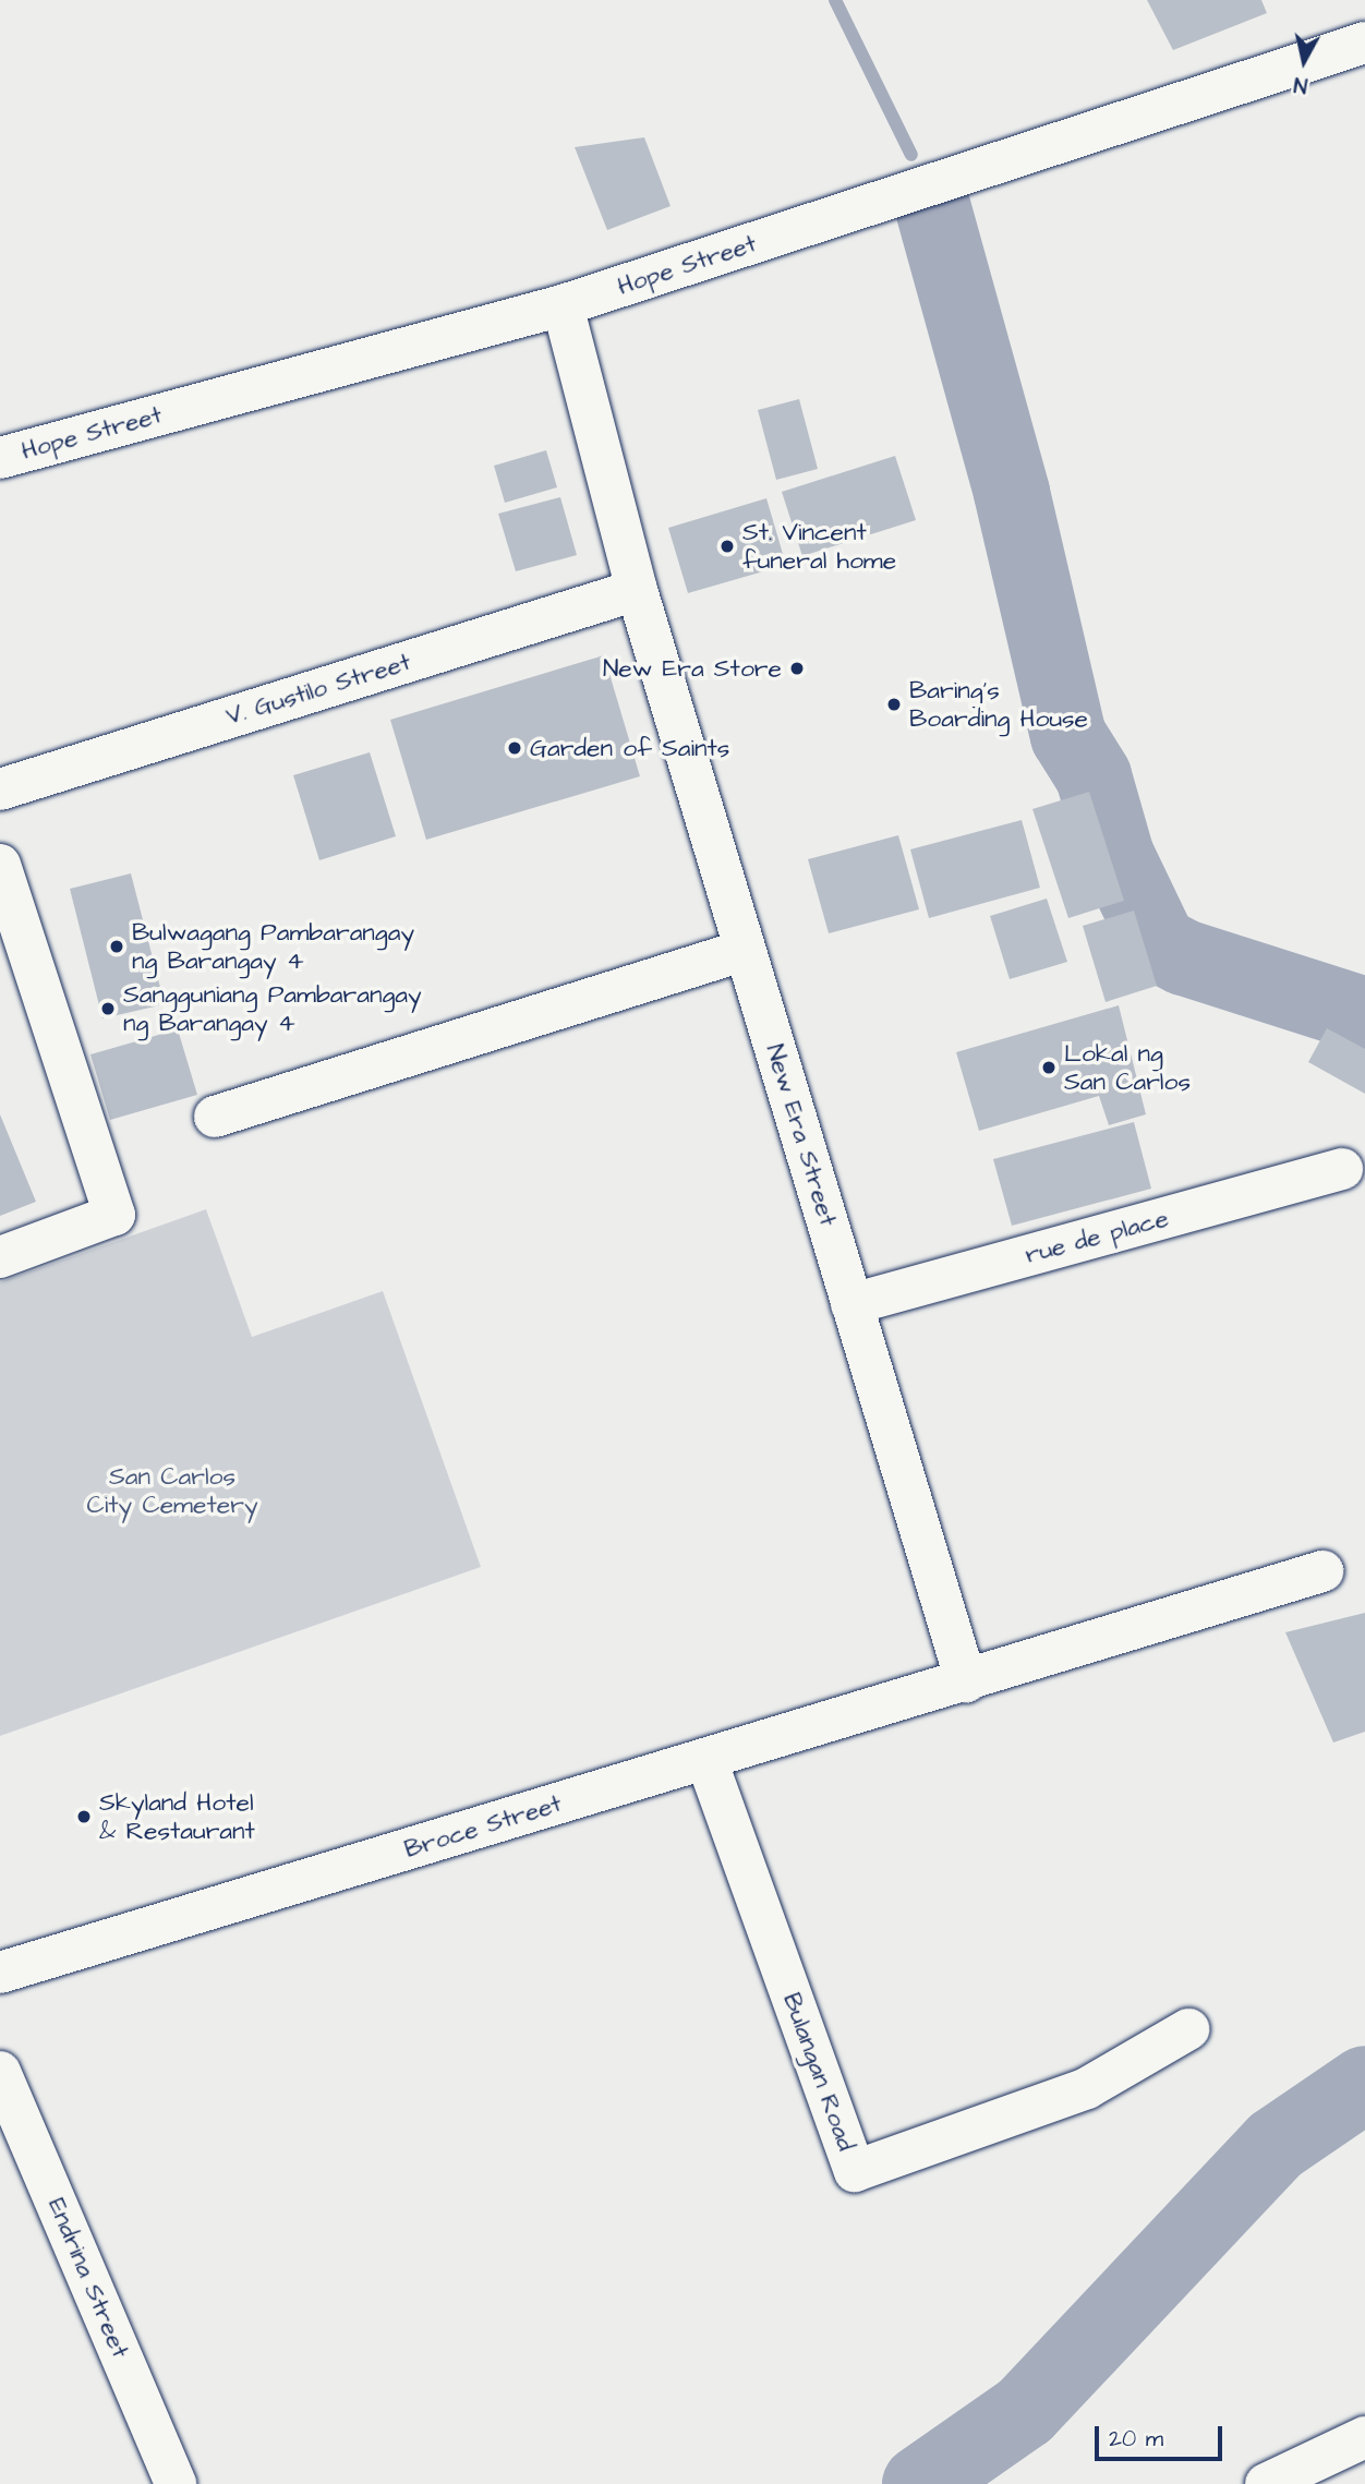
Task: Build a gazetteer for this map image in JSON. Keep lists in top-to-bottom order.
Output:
{
  "streets": {
    "main road": [
      "Hope Street",
      "V. Gustilo Street",
      "New Era Street",
      "rue de place",
      "Broce Street",
      "Bulangan Road",
      "Endrina Street"
    ]
  },
  "crossings": [
    ["Hope Street", "New Era Street"],
    ["V. Gustilo Street", "New Era Street"],
    ["New Era Street", "rue de place"],
    ["New Era Street", "Broce Street"],
    ["Broce Street", "Bulangan Road"]
  ],
  "parks": ["San Carlos City Cemetery"],
  "places": [
    "St. Vincent funeral home",
    "New Era Store",
    "Baring's Boarding House",
    "Garden of Saints",
    "Bulwagang Pambarangay ng Barangay 4",
    "Sangguniang Pambarangay ng Barangay 4",
    "Lokal ng San Carlos",
    "Skyland Hotel & Restaurant"
  ],
  "scale_bar": "20 m",
  "north": "bottom"
}
